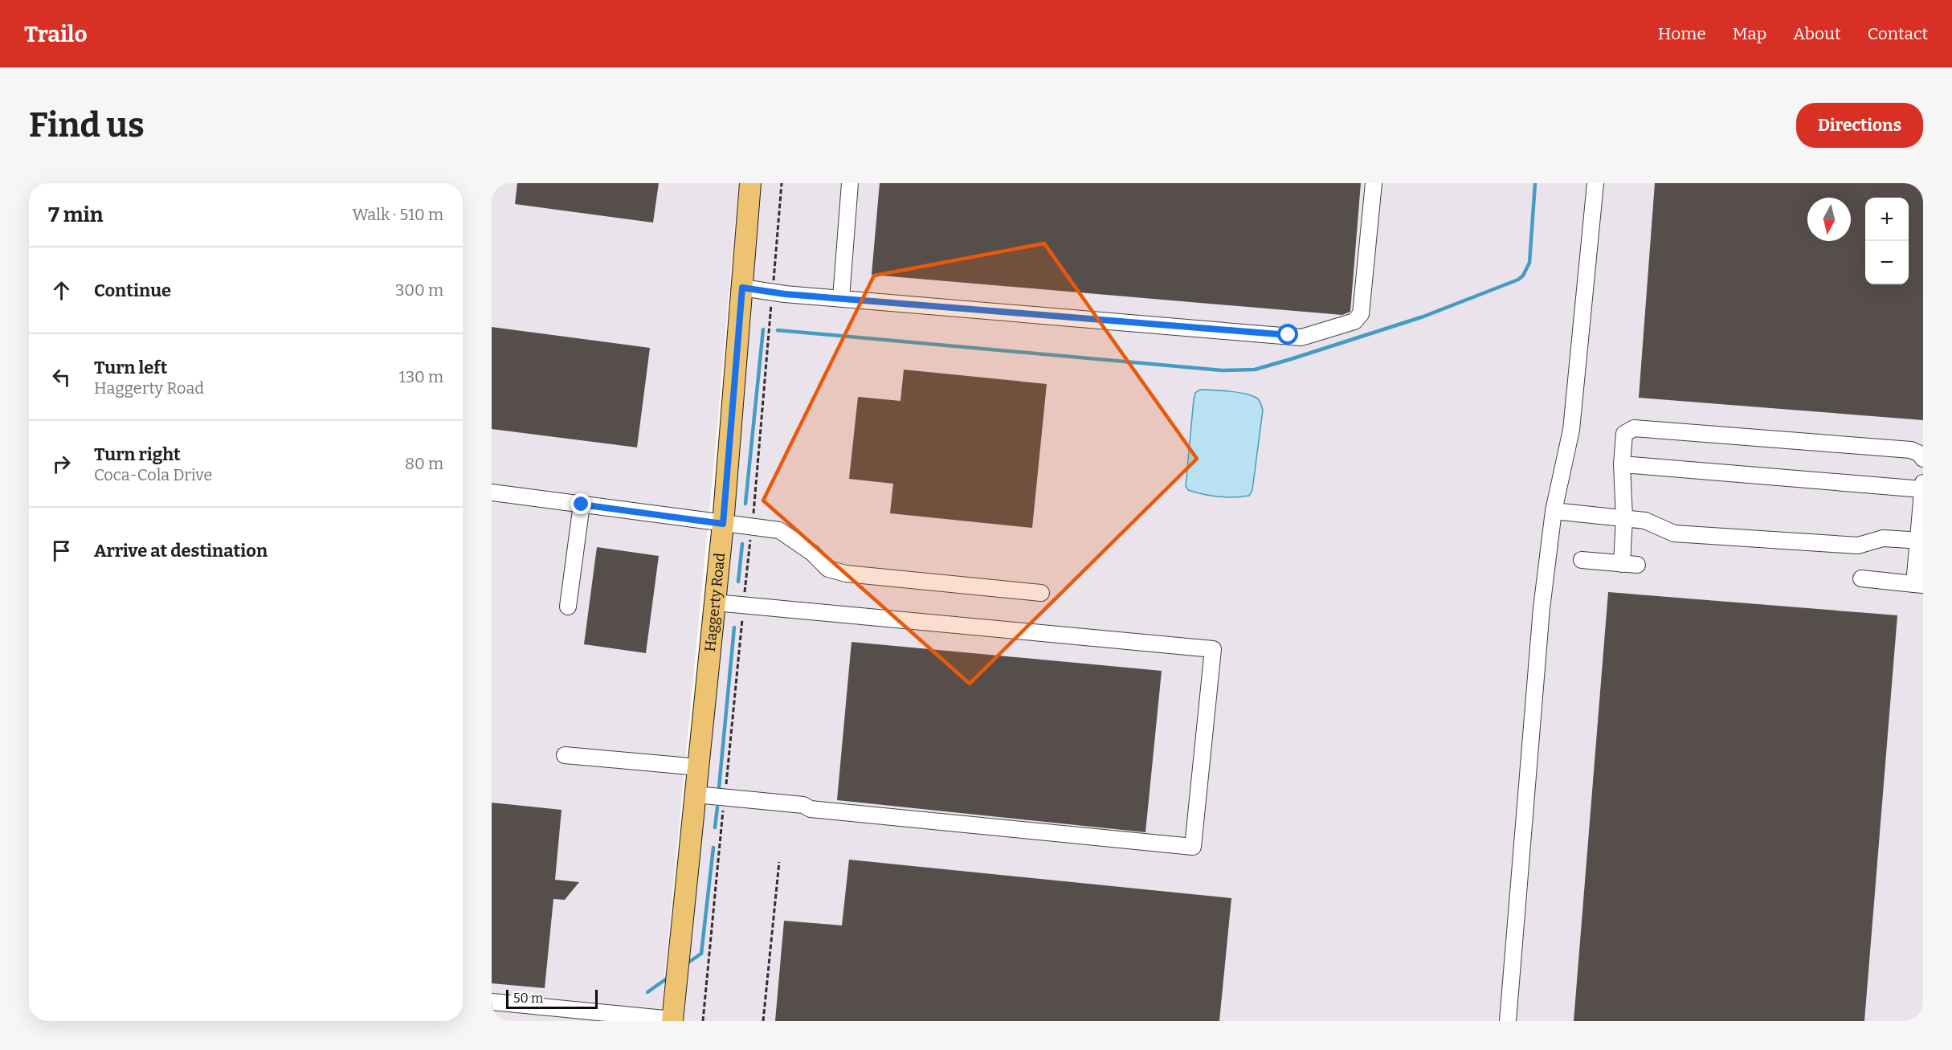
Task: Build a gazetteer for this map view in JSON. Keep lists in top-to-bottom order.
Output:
{
  "streets": {
    "main road": ["Haggerty Road"]
  },
  "scale_bar": "50 m",
  "north": "bottom",
  "page": {
    "header": "Trailo",
    "nav": [
      "Home",
      "Map",
      "About",
      "Contact"
    ],
    "buttons": "Directions",
    "title": "Find us",
    "heading": ["7 min", "Walk · 510 m"],
    "map_buttons": ["+", "−"],
    "list": [
      ["Continue", "300 m"],
      ["Turn left", "Haggerty Road", "130 m"],
      ["Turn right", "Coca-Cola Drive", "80 m"],
      "Arrive at destination"
    ],
    "scale": "50 m"
  }
}
